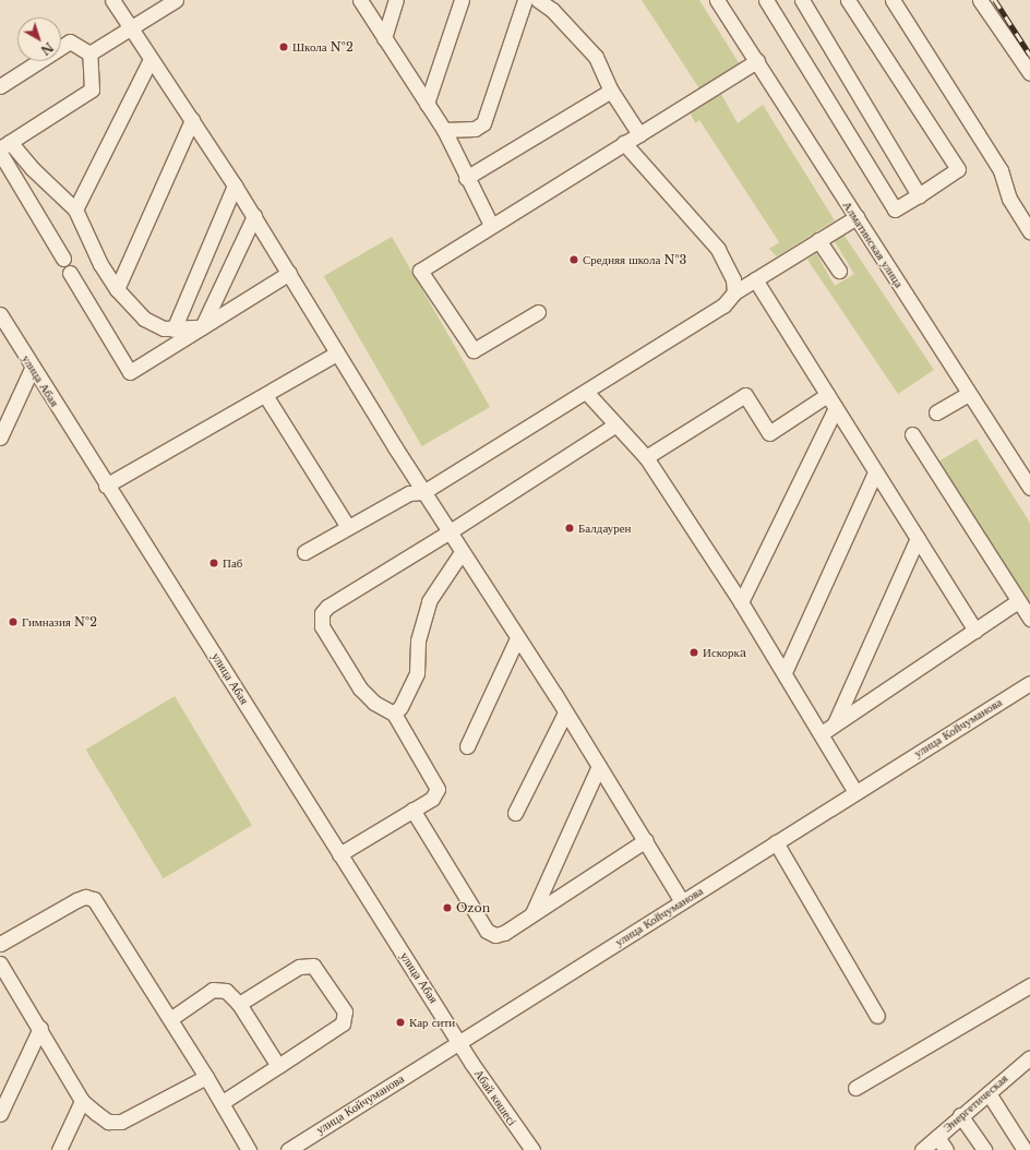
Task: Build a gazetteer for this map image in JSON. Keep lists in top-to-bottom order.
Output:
{
  "streets": {
    "street": [
      "Алматинская улица",
      "улица Абая",
      "улица Койчуманова",
      "Абай көшесі",
      "Энергетическая"
    ]
  },
  "crossings": [
    ["улица Абая", "улица Койчуманова"],
    ["улица Абая", "Абай көшесі"],
    ["улица Койчуманова", "Абай көшесі"]
  ],
  "places": [
    "Школа №2",
    "Средняя школа №3",
    "Балдаурен",
    "Паб",
    "Гимназия №2",
    "Искоркa",
    "Ozon",
    "Кар сити"
  ],
  "north": "bottom right"
}
